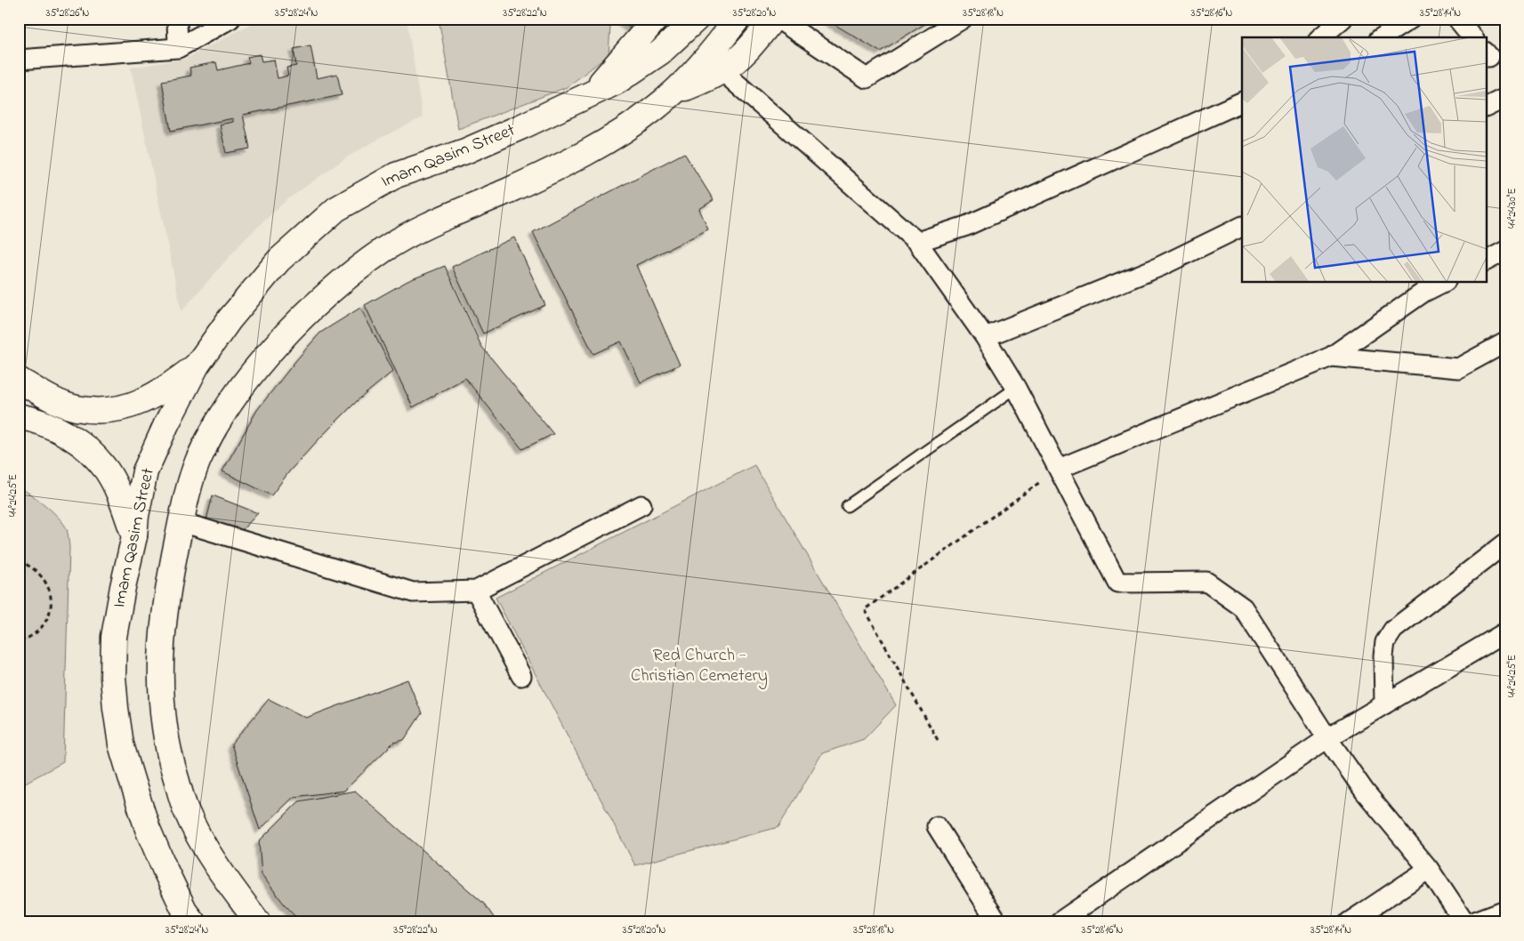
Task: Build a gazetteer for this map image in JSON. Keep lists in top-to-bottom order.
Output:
{
  "streets": {
    "main road": ["Imam Qasim Street"]
  },
  "parks": ["Red Church - Christian Cemetery"],
  "coordinates": [
    "35°28'26\"N",
    "35°28'24\"N",
    "35°28'22\"N",
    "35°28'20\"N",
    "35°28'18\"N",
    "35°28'16\"N",
    "35°28'14\"N",
    "44°24'30\"E",
    "44°24'25\"E"
  ]
}
